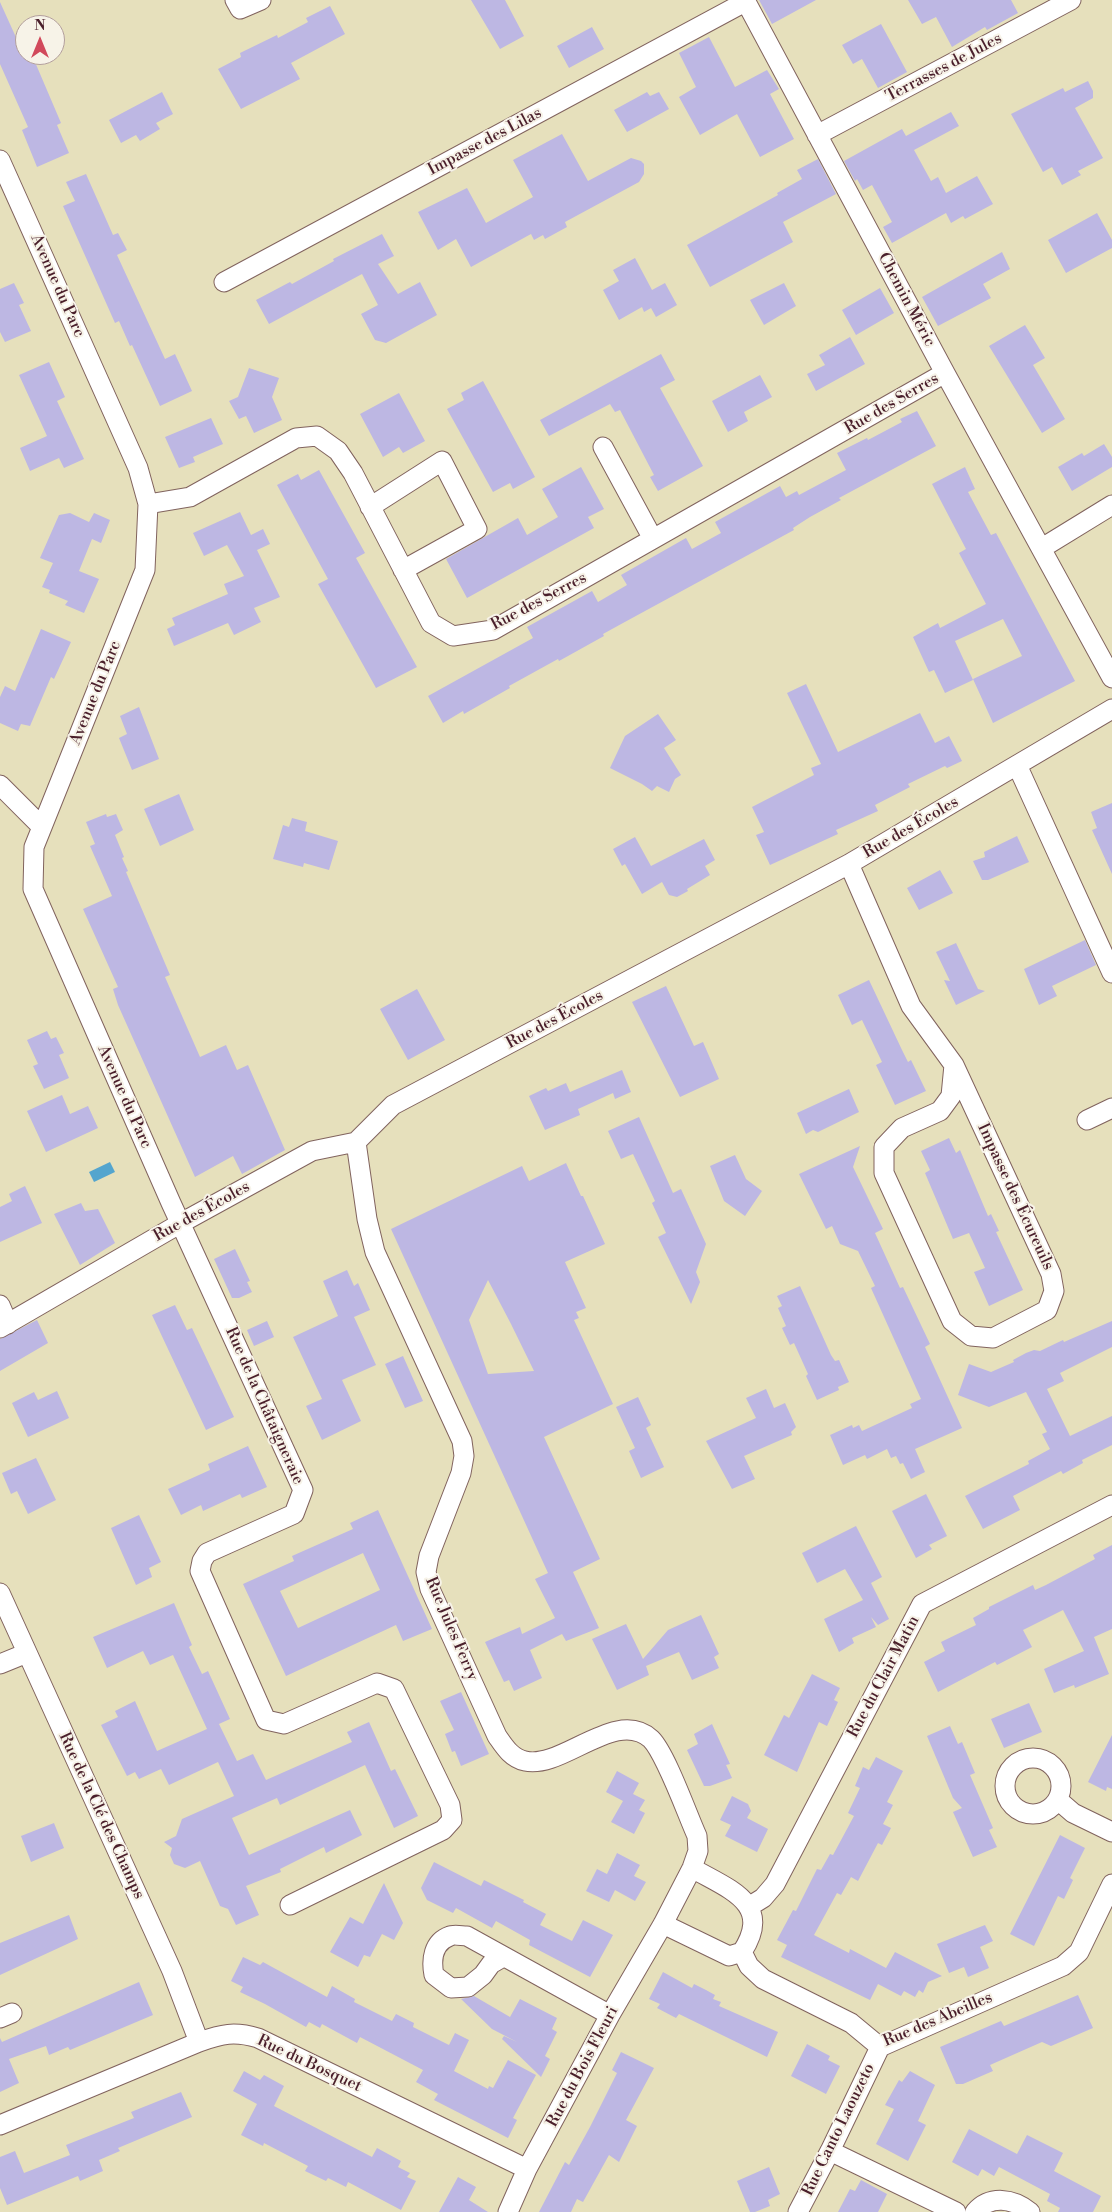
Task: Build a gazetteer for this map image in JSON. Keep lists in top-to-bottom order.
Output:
{
  "streets": {
    "street": [
      "Terrasses de Jules",
      "Impasse des Lilas",
      "Avenue du Parc",
      "Chemin Méric",
      "Rue des Serres",
      "Rue des Écoles",
      "Impasse des Écureuils",
      "Rue de la Châtaigneraie",
      "Rue Jules Ferry",
      "Rue du Clair Matin",
      "Rue de la Clé des Champs",
      "Rue des Abeilles",
      "Rue du Bosquet",
      "Rue du Bois Fleuri",
      "Rue Canto Laouzeto"
    ]
  },
  "crossings": [
    ["Terrasses de Jules", "Chemin Méric"],
    ["Impasse des Lilas", "Chemin Méric"],
    ["Avenue du Parc", "Rue des Serres"],
    ["Avenue du Parc", "Rue des Écoles"],
    ["Avenue du Parc", "Rue de la Châtaigneraie"],
    ["Chemin Méric", "Rue des Serres"],
    ["Rue des Écoles", "Impasse des Écureuils"],
    ["Rue des Écoles", "Rue de la Châtaigneraie"],
    ["Rue des Écoles", "Rue Jules Ferry"],
    ["Rue Jules Ferry", "Rue du Bois Fleuri"],
    ["Rue de la Clé des Champs", "Rue du Bosquet"],
    ["Rue des Abeilles", "Rue Canto Laouzeto"],
    ["Rue du Bosquet", "Rue du Bois Fleuri"]
  ],
  "north": "top"
}
